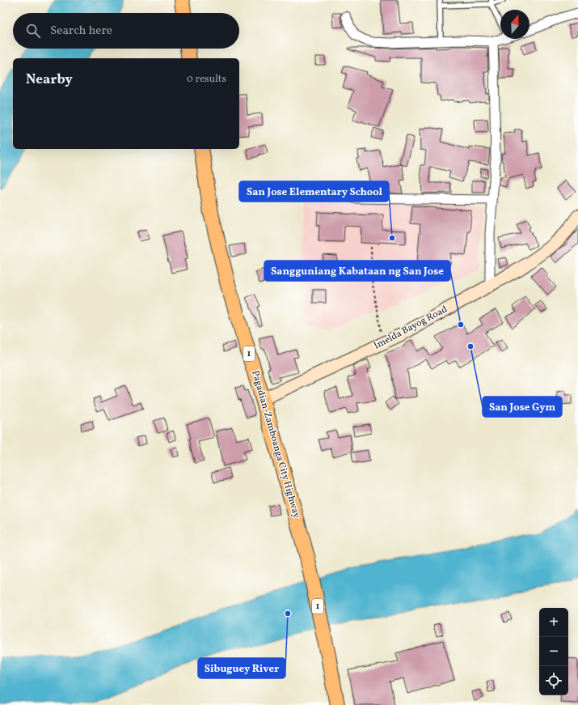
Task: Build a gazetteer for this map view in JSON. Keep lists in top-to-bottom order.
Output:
{
  "streets": {
    "highway": ["1", "Pagadian-Zamboanga City Highway"],
    "main road": ["Imelda Bayog Road"]
  },
  "crossings": [
    ["Imelda Bayog Road", "Pagadian-Zamboanga City Highway"]
  ],
  "places": [
    "San Jose Elementary School",
    "Sangguniang Kabataan ng San Jose",
    "San Jose Gym",
    "Sibuguey River"
  ],
  "north": "top",
  "page": {
    "search": "Search here",
    "heading": ["Nearby", "0 results"],
    "map_buttons": ["+", "−"]
  }
}
